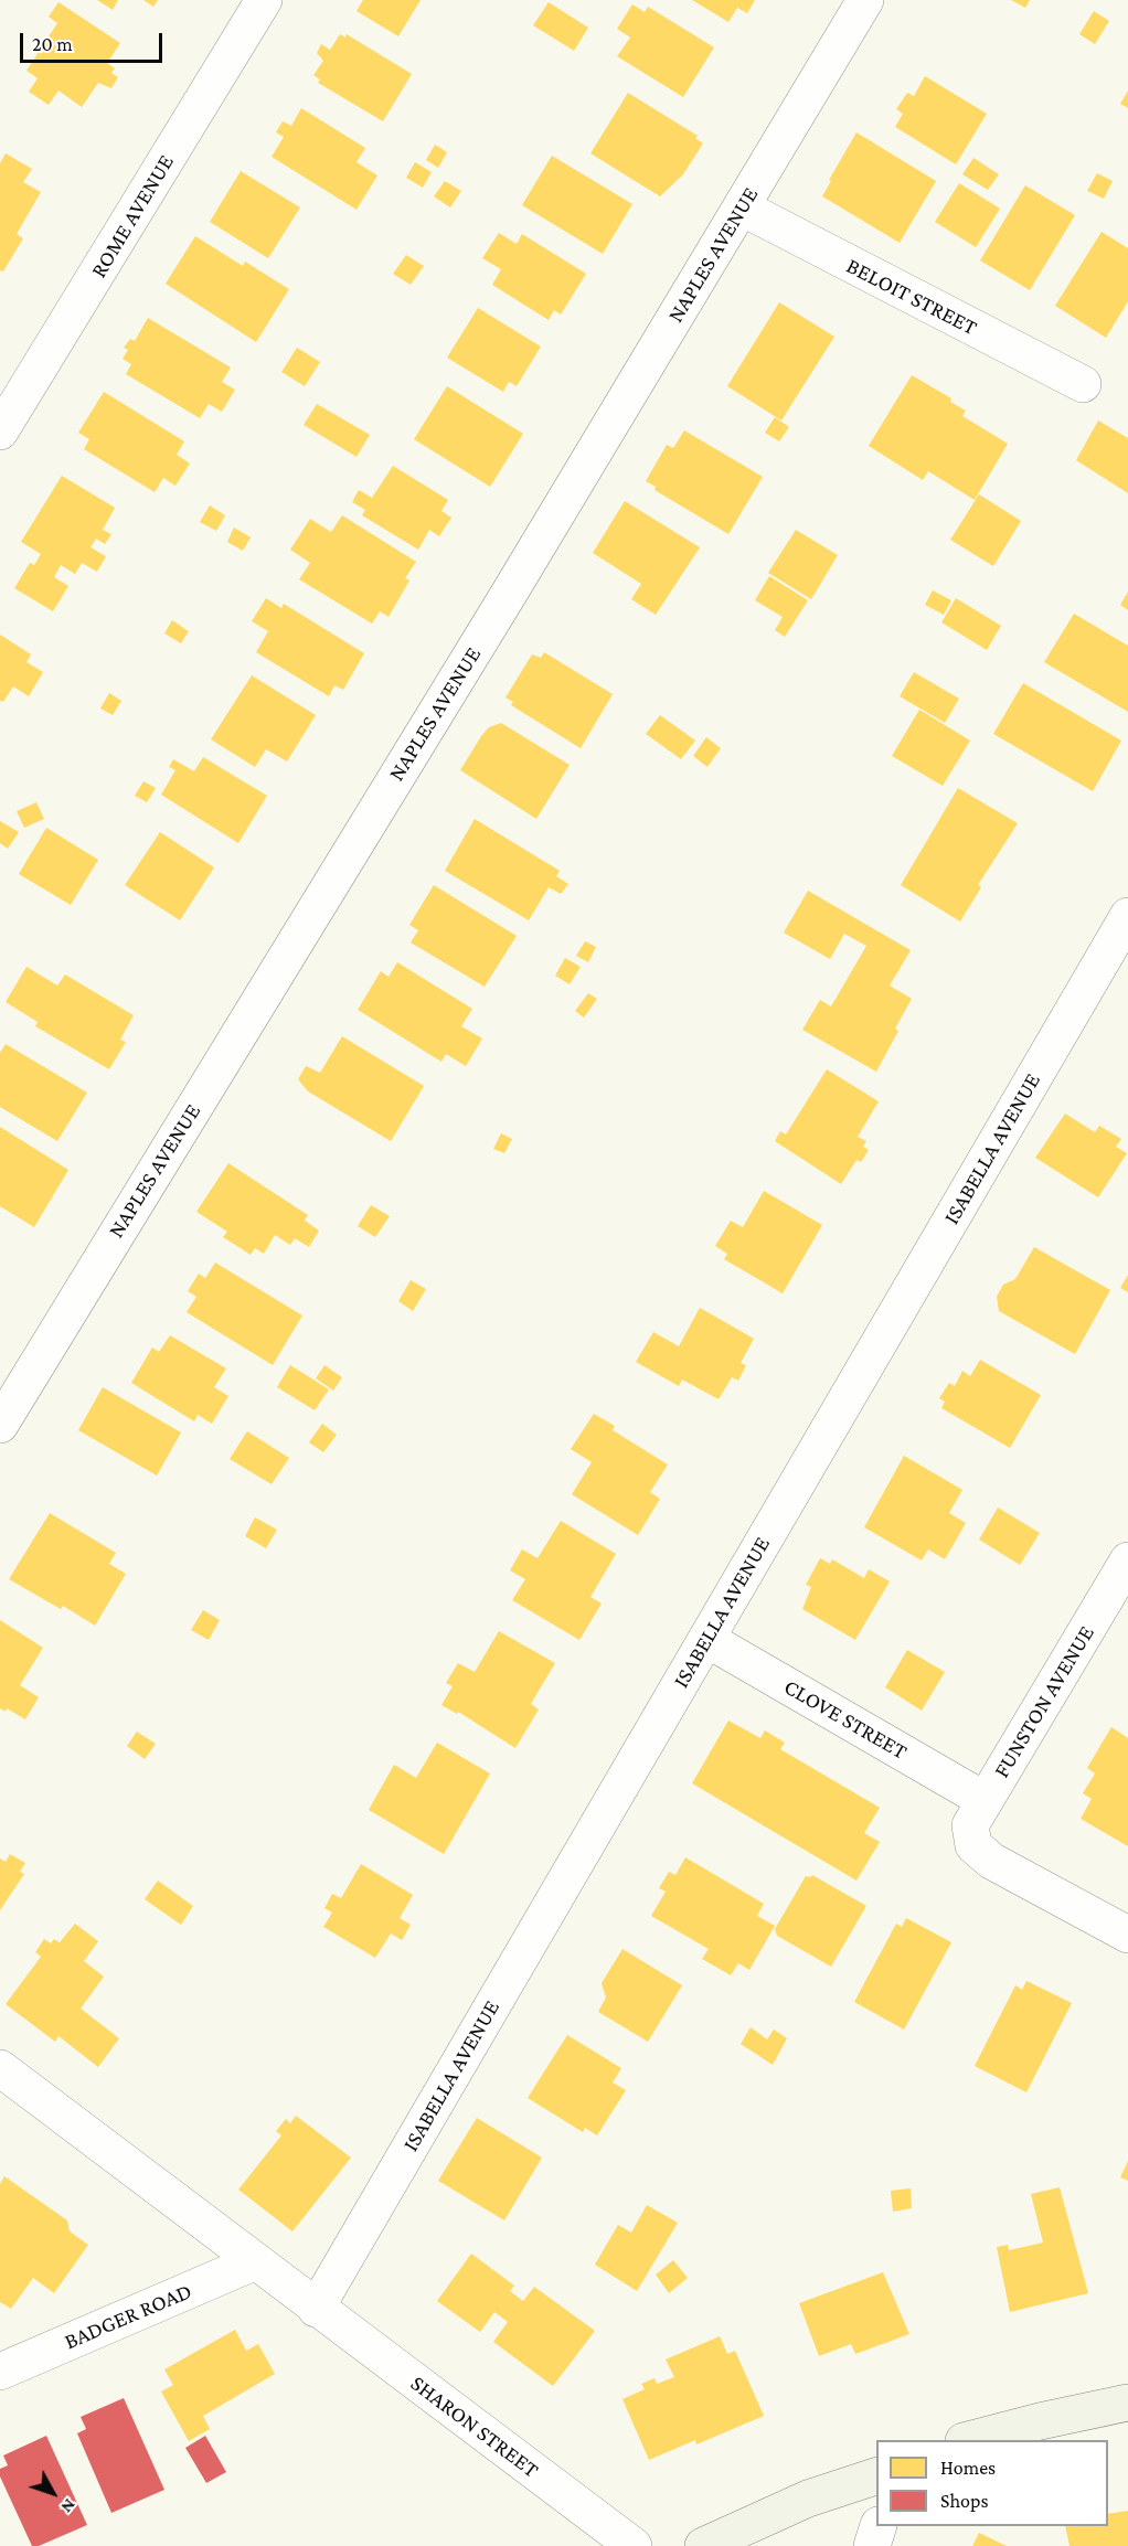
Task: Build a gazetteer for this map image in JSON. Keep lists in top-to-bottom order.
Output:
{
  "streets": {
    "street": [
      "ROME AVENUE",
      "NAPLES AVENUE",
      "BELOIT STREET",
      "ISABELLA AVENUE",
      "FUNSTON AVENUE",
      "CLOVE STREET",
      "BADGER ROAD",
      "SHARON STREET"
    ]
  },
  "crossings": [
    ["NAPLES AVENUE", "BELOIT STREET"],
    ["ISABELLA AVENUE", "CLOVE STREET"],
    ["ISABELLA AVENUE", "SHARON STREET"],
    ["FUNSTON AVENUE", "CLOVE STREET"],
    ["BADGER ROAD", "SHARON STREET"]
  ],
  "legend": ["Homes", "Shops"],
  "scale_bar": "20 m",
  "north": "bottom right"
}
